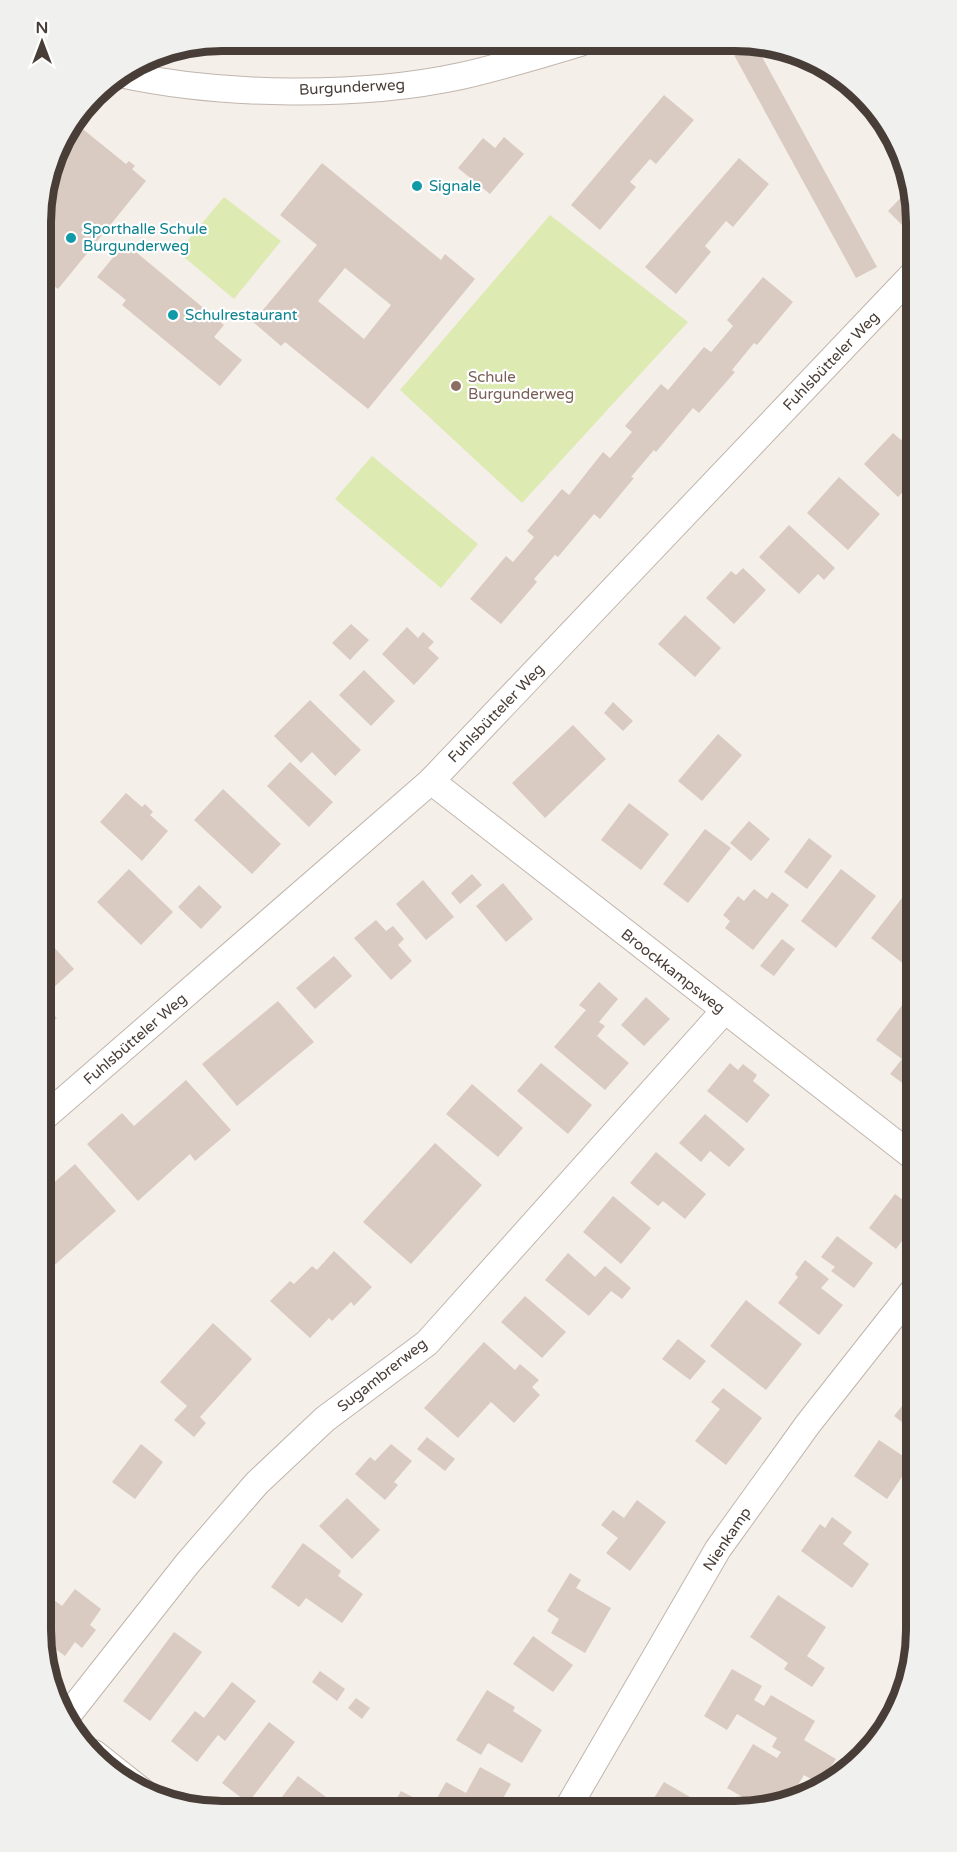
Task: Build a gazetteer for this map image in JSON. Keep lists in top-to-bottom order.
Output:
{
  "streets": {
    "street": [
      "Burgunderweg",
      "Fuhlsbütteler Weg",
      "Broockkampsweg",
      "Sugambrerweg",
      "Nienkamp"
    ]
  },
  "crossings": [
    ["Fuhlsbütteler Weg", "Broockkampsweg"],
    ["Broockkampsweg", "Sugambrerweg"]
  ],
  "places": [
    "Signale",
    "Sporthalle Schule Burgunderweg",
    "Schulrestaurant",
    "Schule Burgunderweg"
  ],
  "north": "top"
}
